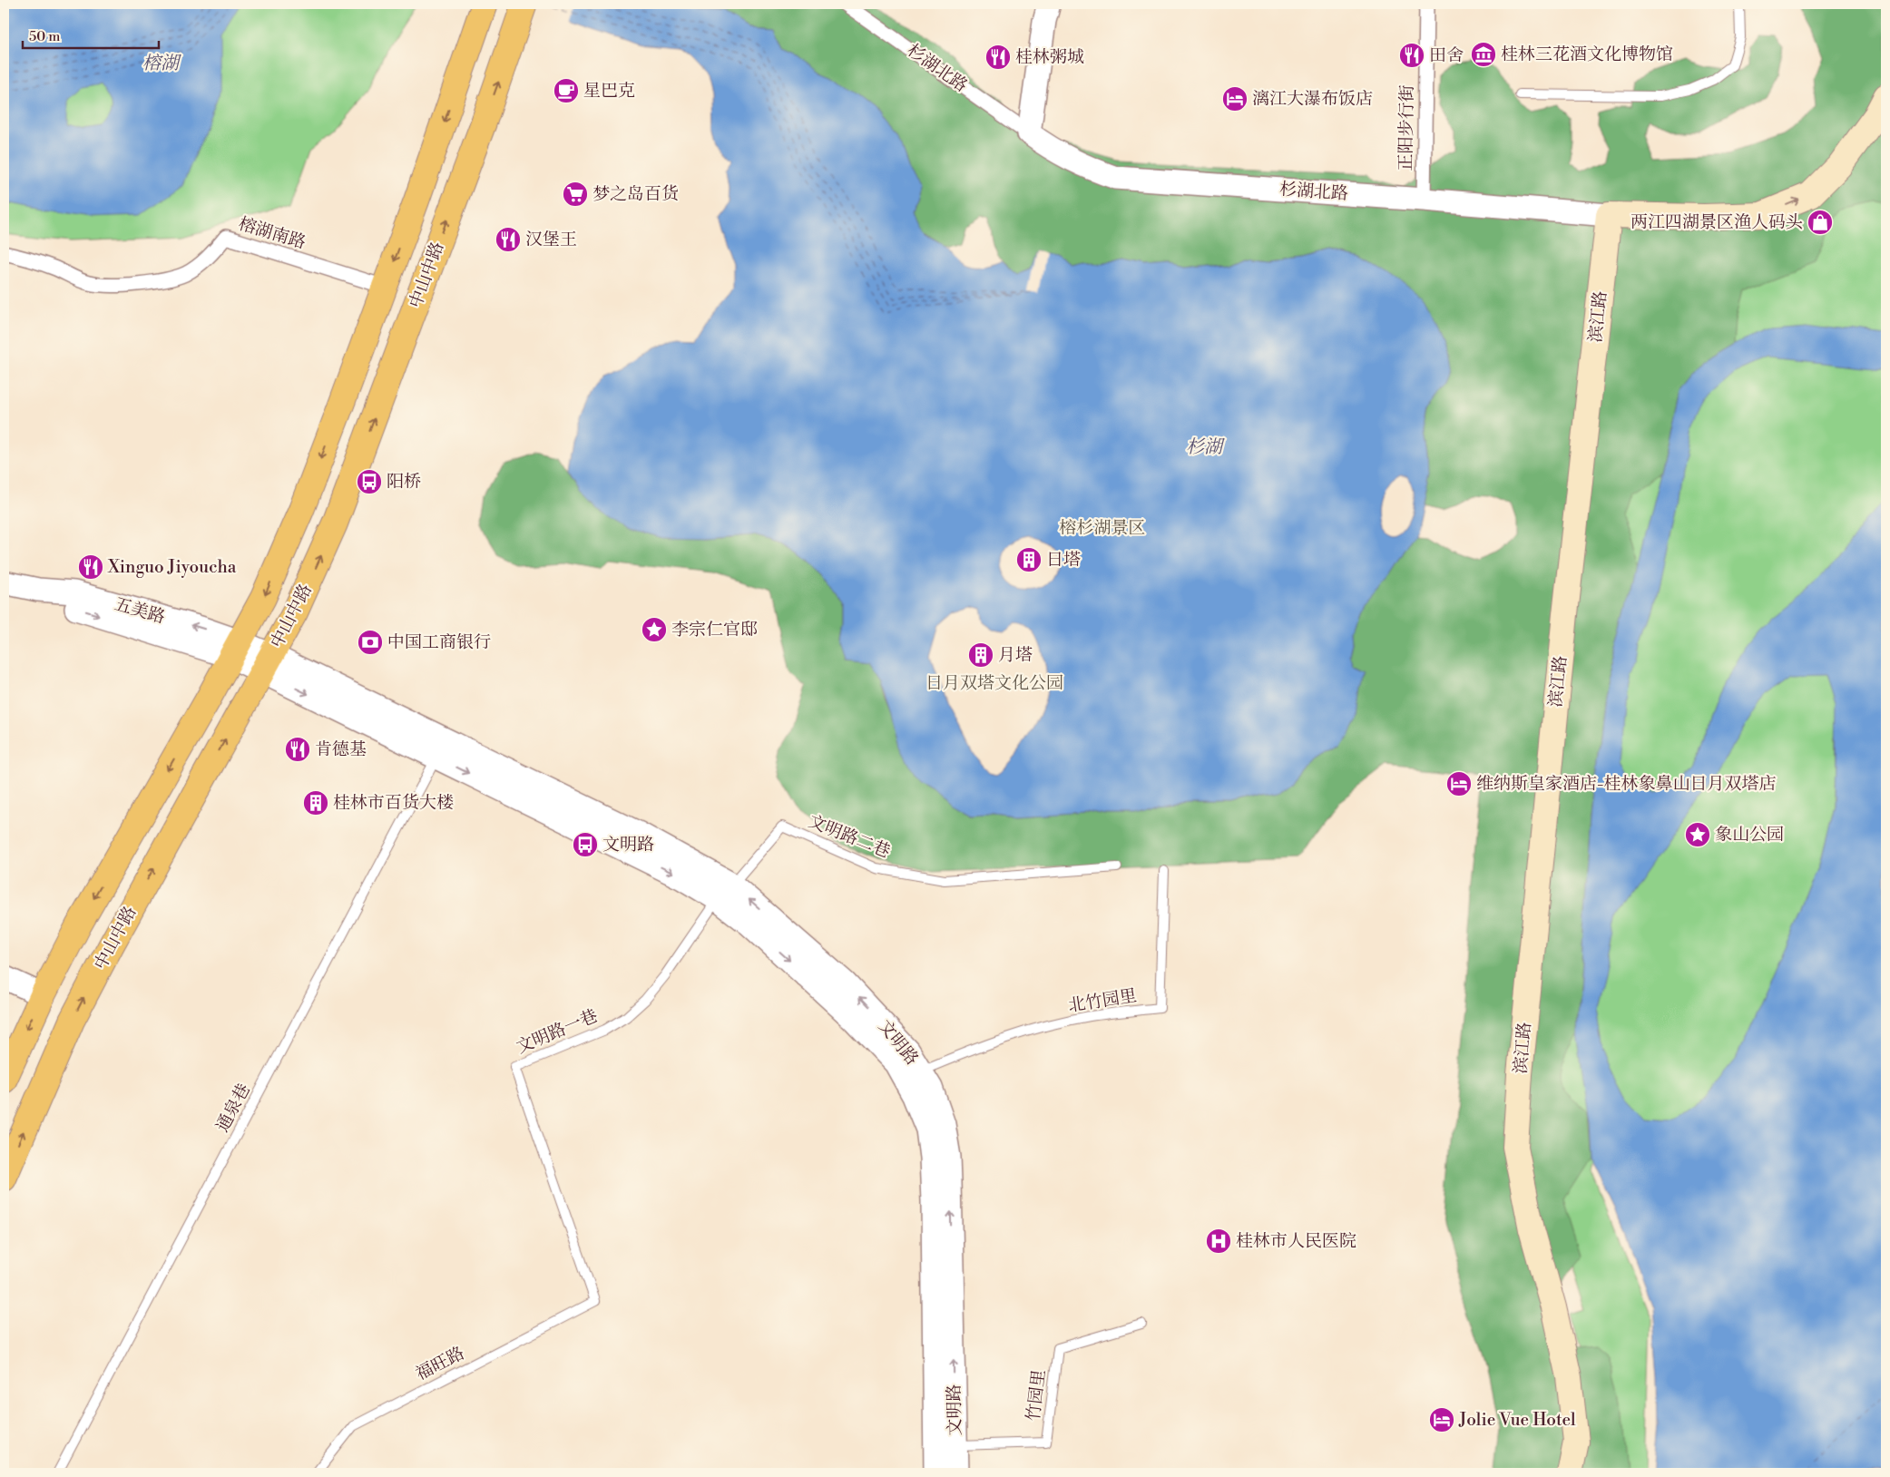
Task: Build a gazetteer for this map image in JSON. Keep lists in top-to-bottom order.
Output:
{
  "streets": {
    "highway": ["中山中路"],
    "main road": ["滨江路"],
    "street": [
      "杉湖北路",
      "正阳步行街",
      "榕湖南路",
      "五美路",
      "文明路"
    ],
    "lane": [
      "文明路二巷",
      "北竹园里",
      "文明路一巷",
      "通泉巷",
      "福旺路",
      "竹园里"
    ]
  },
  "crossings": [
    ["杉湖北路", "正阳步行街"],
    ["杉湖北路", "滨江路"],
    ["榕湖南路", "中山中路"],
    ["中山中路", "五美路"],
    ["中山中路", "文明路"],
    ["五美路", "文明路"],
    ["文明路二巷", "文明路一巷"],
    ["文明路二巷", "文明路"],
    ["北竹园里", "文明路"],
    ["文明路一巷", "文明路"],
    ["文明路一巷", "福旺路"],
    ["文明路", "通泉巷"],
    ["文明路", "竹园里"]
  ],
  "water": ["榕湖", "杉湖"],
  "parks": ["榕杉湖景区", "日月双塔文化公园"],
  "places": {
    "museum": ["桂林三花酒文化博物馆"],
    "restaurant": [
      "田舍",
      "桂林粥城",
      "汉堡王",
      "Xinguo Jiyoucha",
      "肯德基"
    ],
    "cafe": ["星巴克"],
    "hotel": ["漓江大瀑布饭店", "维纳斯皇家酒店-桂林象鼻山日月双塔店", "Jolie Vue Hotel"],
    "supermarket": ["梦之岛百货"],
    "shop": ["两江四湖景区渔人码头"],
    "bus stop": ["阳桥", "文明路"],
    "building": ["日塔", "月塔", "桂林市百货大楼"],
    "place": ["李宗仁官邸", "象山公园"],
    "bank": ["中国工商银行"],
    "hospital": ["桂林市人民医院"]
  },
  "scale_bar": "50 m"
}
